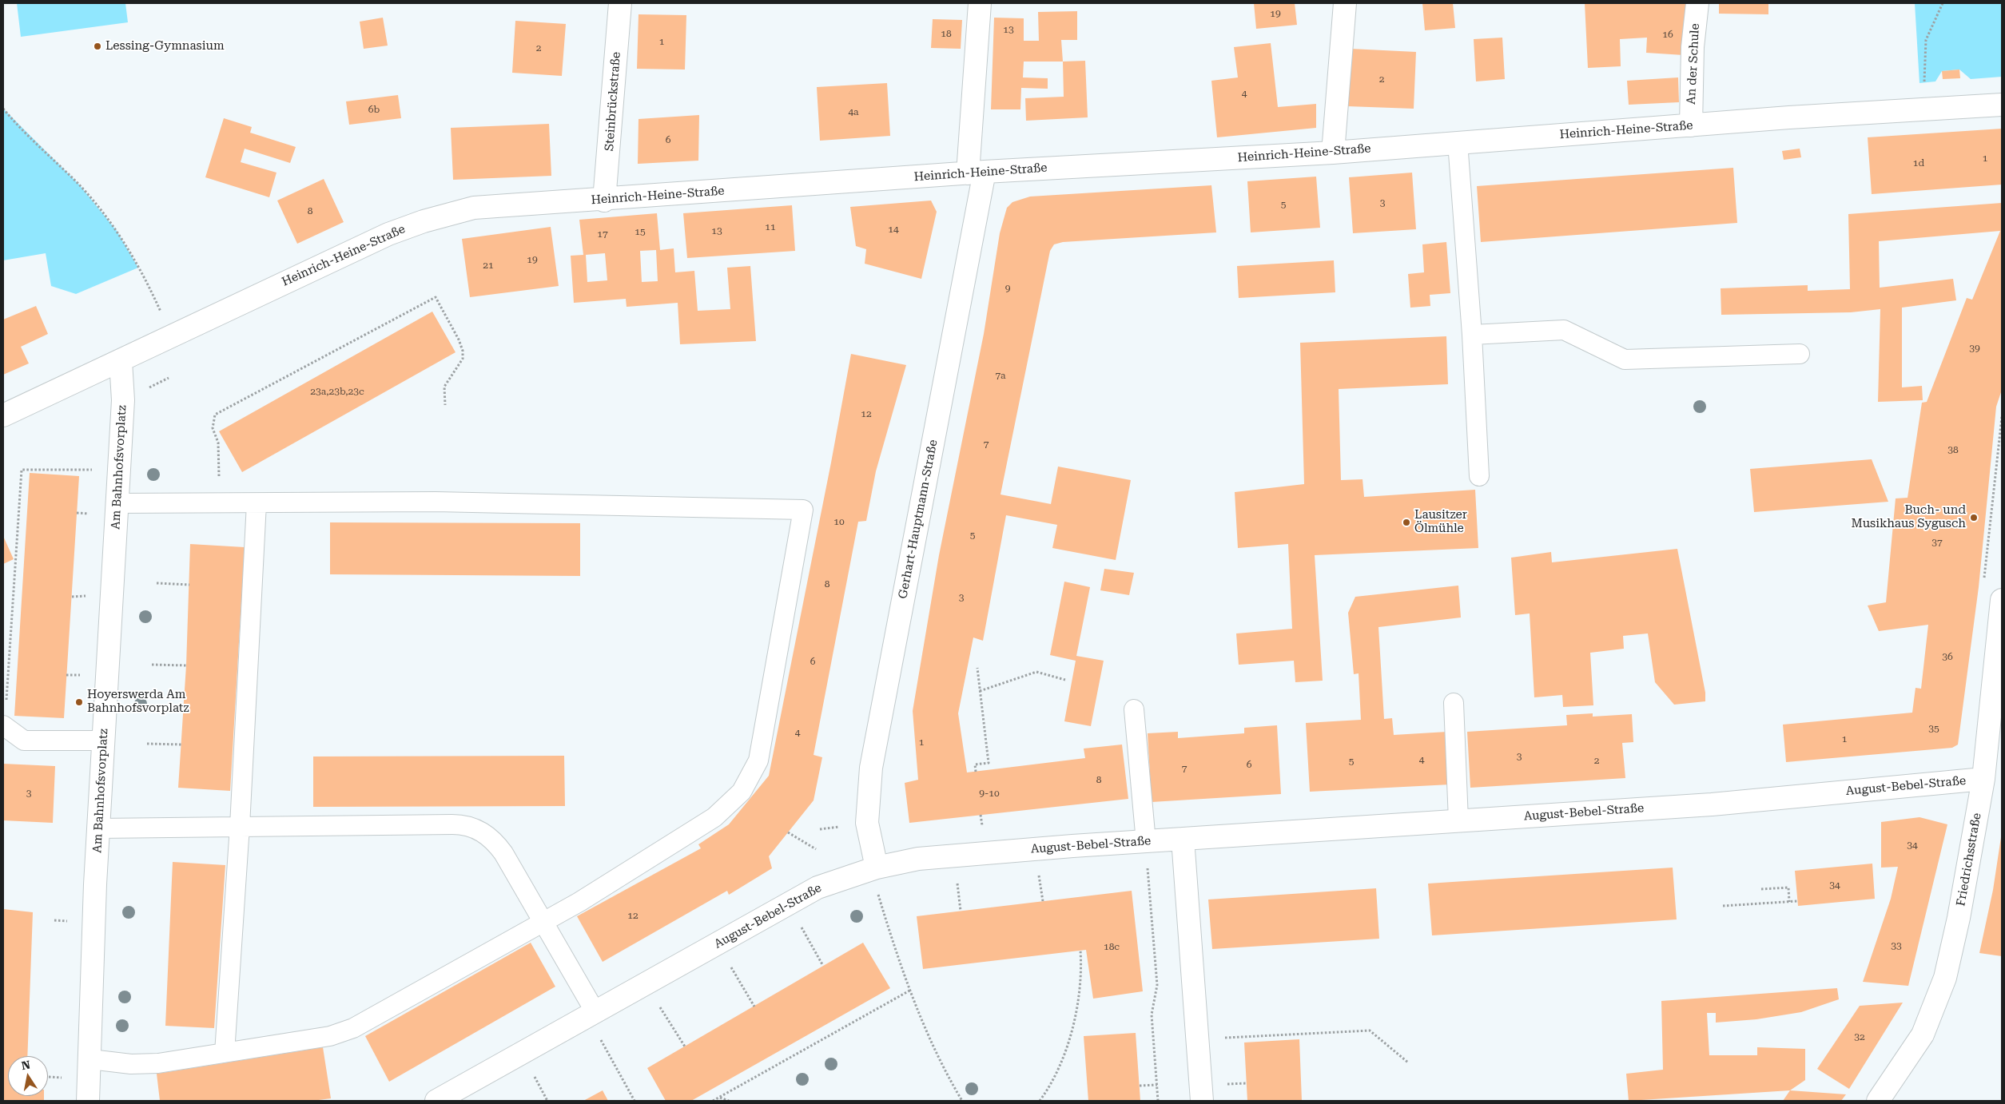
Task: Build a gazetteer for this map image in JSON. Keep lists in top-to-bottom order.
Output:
{
  "streets": {
    "street": [
      "An der Schule",
      "Steinbrückstraße",
      "Heinrich-Heine-Straße",
      "Am Bahnhofsvorplatz",
      "Gerhart-Hauptmann-Straße",
      "August-Bebel-Straße",
      "Friedrichsstraße"
    ]
  },
  "crossings": [
    ["An der Schule", "Heinrich-Heine-Straße"],
    ["Steinbrückstraße", "Heinrich-Heine-Straße"],
    ["Heinrich-Heine-Straße", "Am Bahnhofsvorplatz"],
    ["Heinrich-Heine-Straße", "Gerhart-Hauptmann-Straße"],
    ["Gerhart-Hauptmann-Straße", "August-Bebel-Straße"],
    ["August-Bebel-Straße", "Friedrichsstraße"]
  ],
  "places": [
    "Lessing-Gymnasium",
    "Buch- und Musikhaus Sygusch",
    "Lausitzer Ölmühle",
    "Hoyerswerda Am Bahnhofsvorplatz"
  ],
  "house_numbers": [
    "19",
    "13",
    "18",
    "16",
    "1",
    "2",
    "2",
    "4",
    "6b",
    "4a",
    "6",
    "1",
    "1d",
    "3",
    "5",
    "8",
    "11",
    "14",
    "13",
    "15",
    "17",
    "19",
    "21",
    "9",
    "39",
    "7a",
    "23a,23b,23c",
    "12",
    "7",
    "38",
    "10",
    "5",
    "37",
    "8",
    "3",
    "36",
    "6",
    "35",
    "4",
    "1",
    "1",
    "3",
    "4",
    "2",
    "5",
    "6",
    "7",
    "8",
    "3",
    "9-10",
    "34",
    "34",
    "12",
    "33",
    "18c",
    "32"
  ],
  "north": "top"
}
